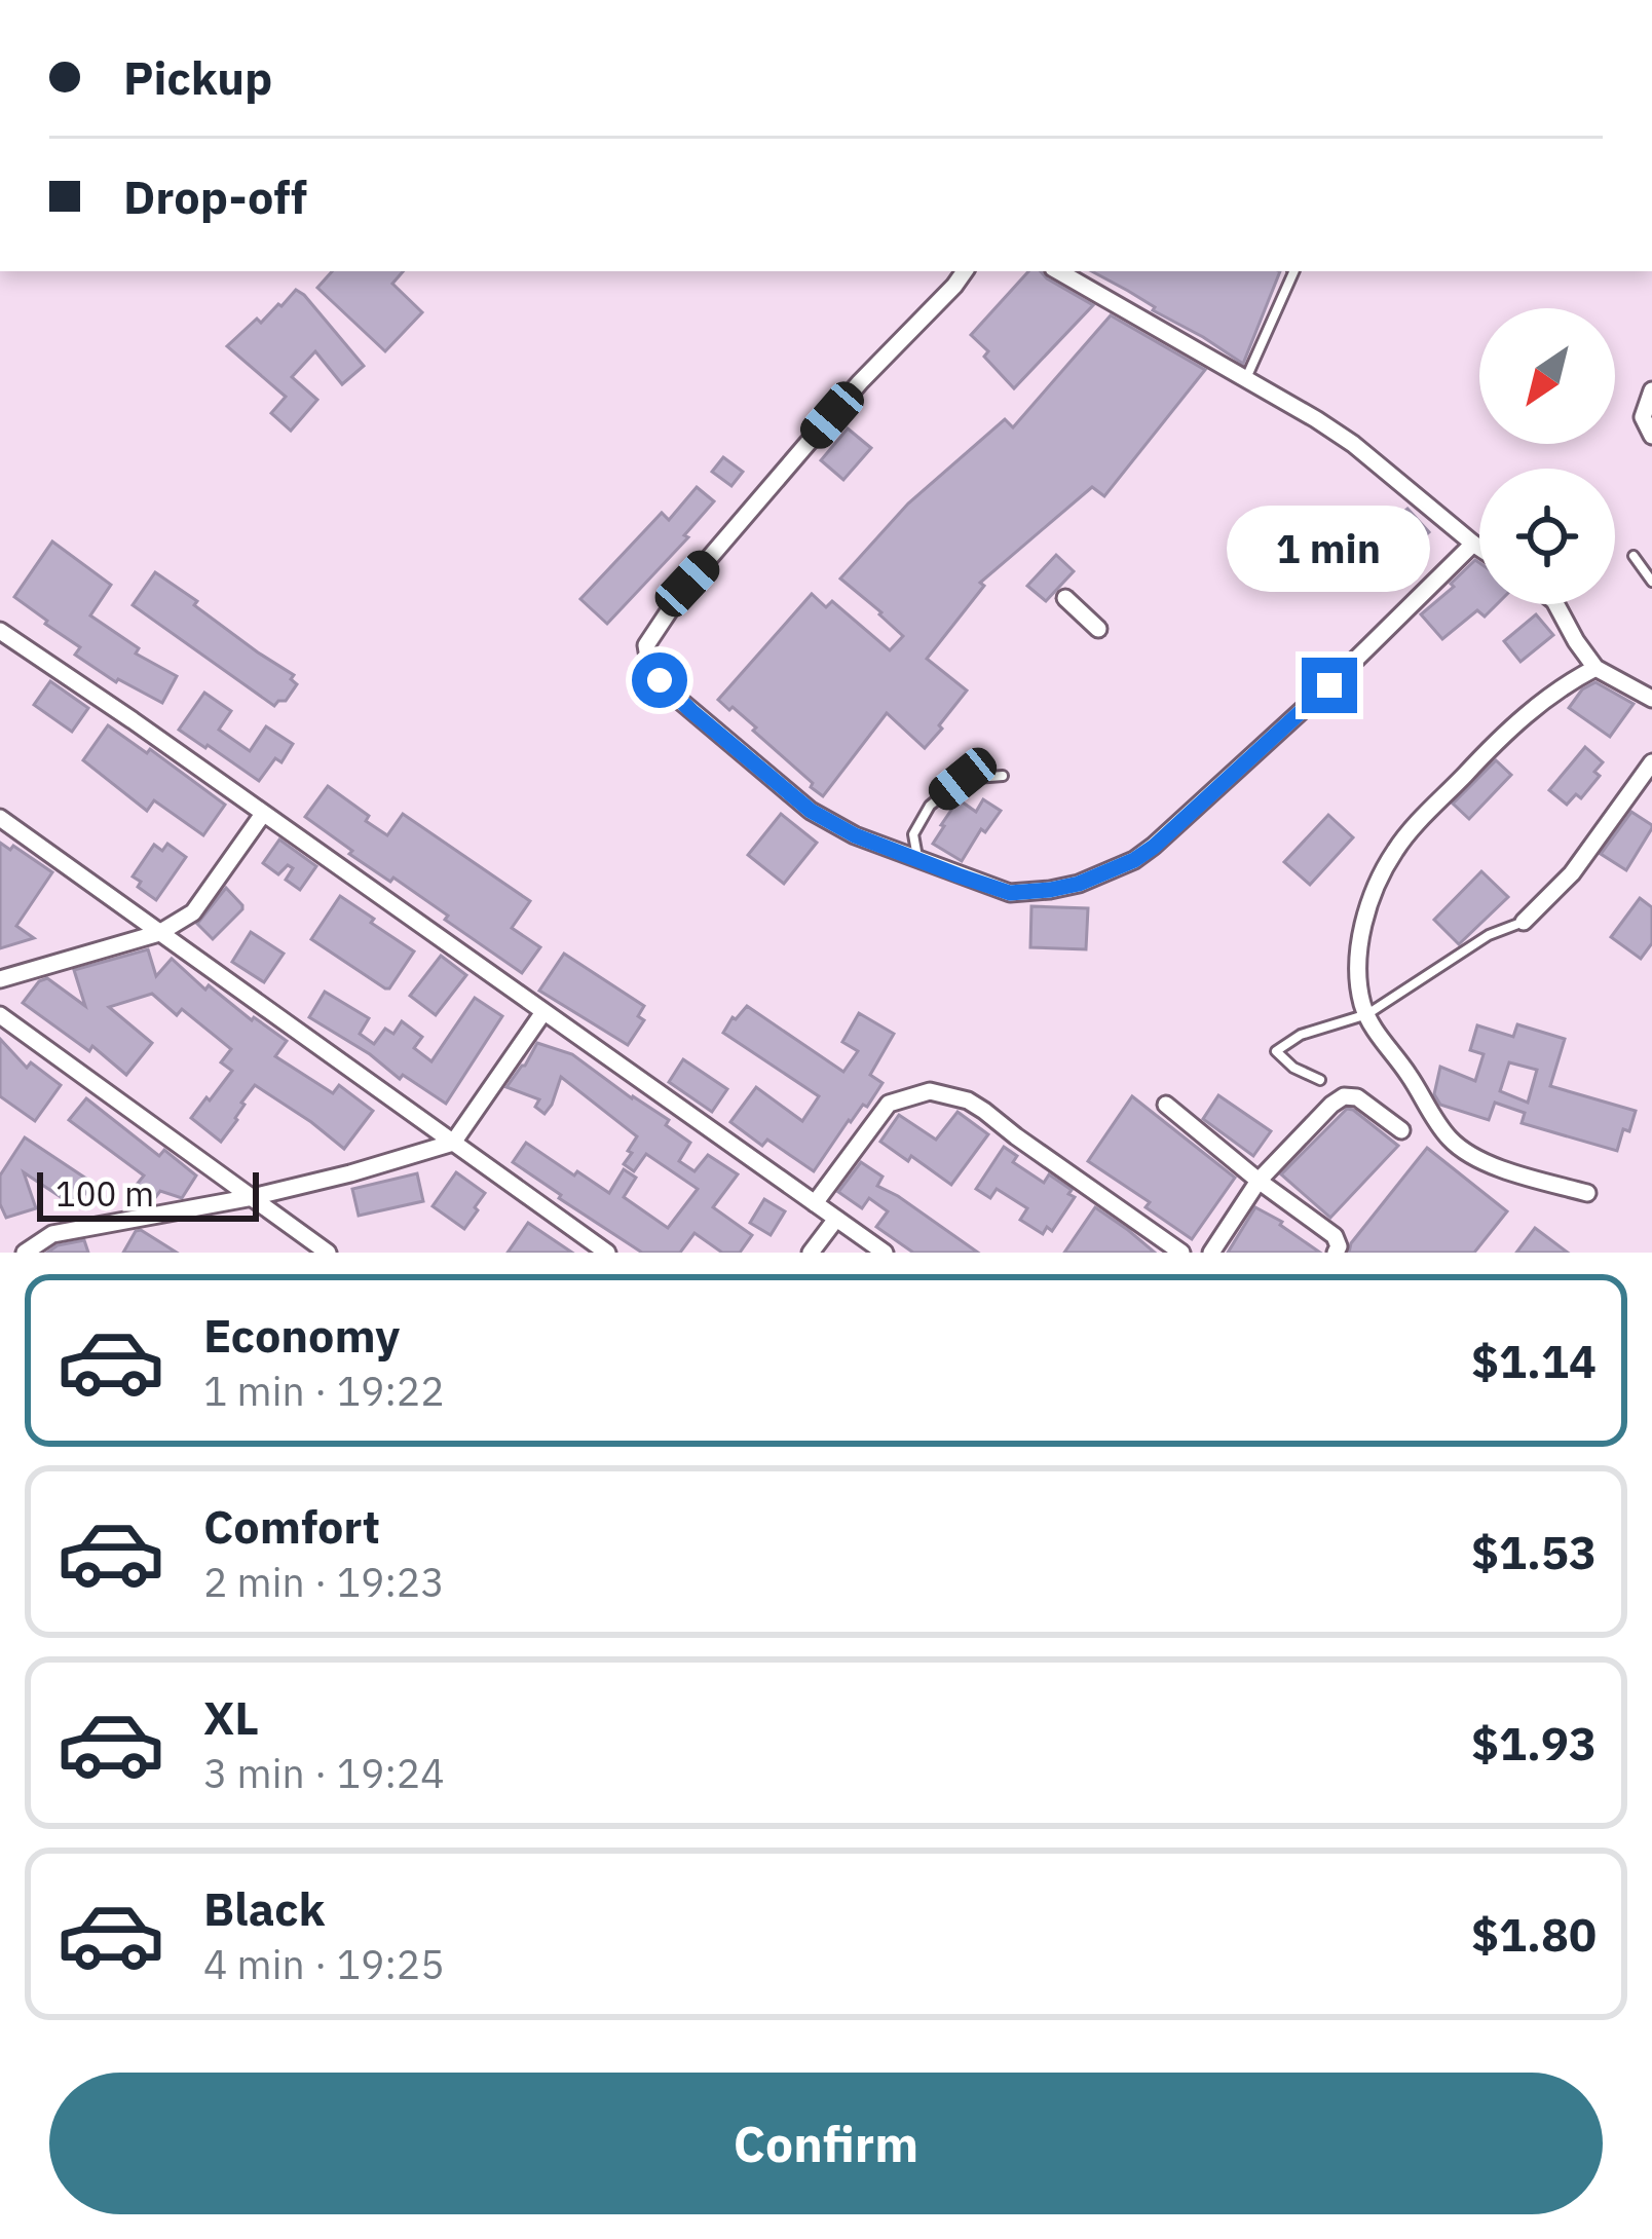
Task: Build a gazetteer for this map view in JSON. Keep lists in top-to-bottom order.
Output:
{
  "scale_bar": "100 m",
  "north": "bottom left",
  "page": {
    "banner": ["Pickup", "Drop-off"],
    "bubble": "1 min",
    "scale": "100 m",
    "list": [
      {
        "name": "Economy",
        "note": "1 min · 19:22",
        "value": "$1.14"
      },
      {
        "name": "Comfort",
        "note": "2 min · 19:23",
        "value": "$1.53"
      },
      {
        "name": "XL",
        "note": "3 min · 19:24",
        "value": "$1.93"
      },
      {
        "name": "Black",
        "note": "4 min · 19:25",
        "value": "$1.80"
      }
    ],
    "buttons": "Confirm"
  }
}
